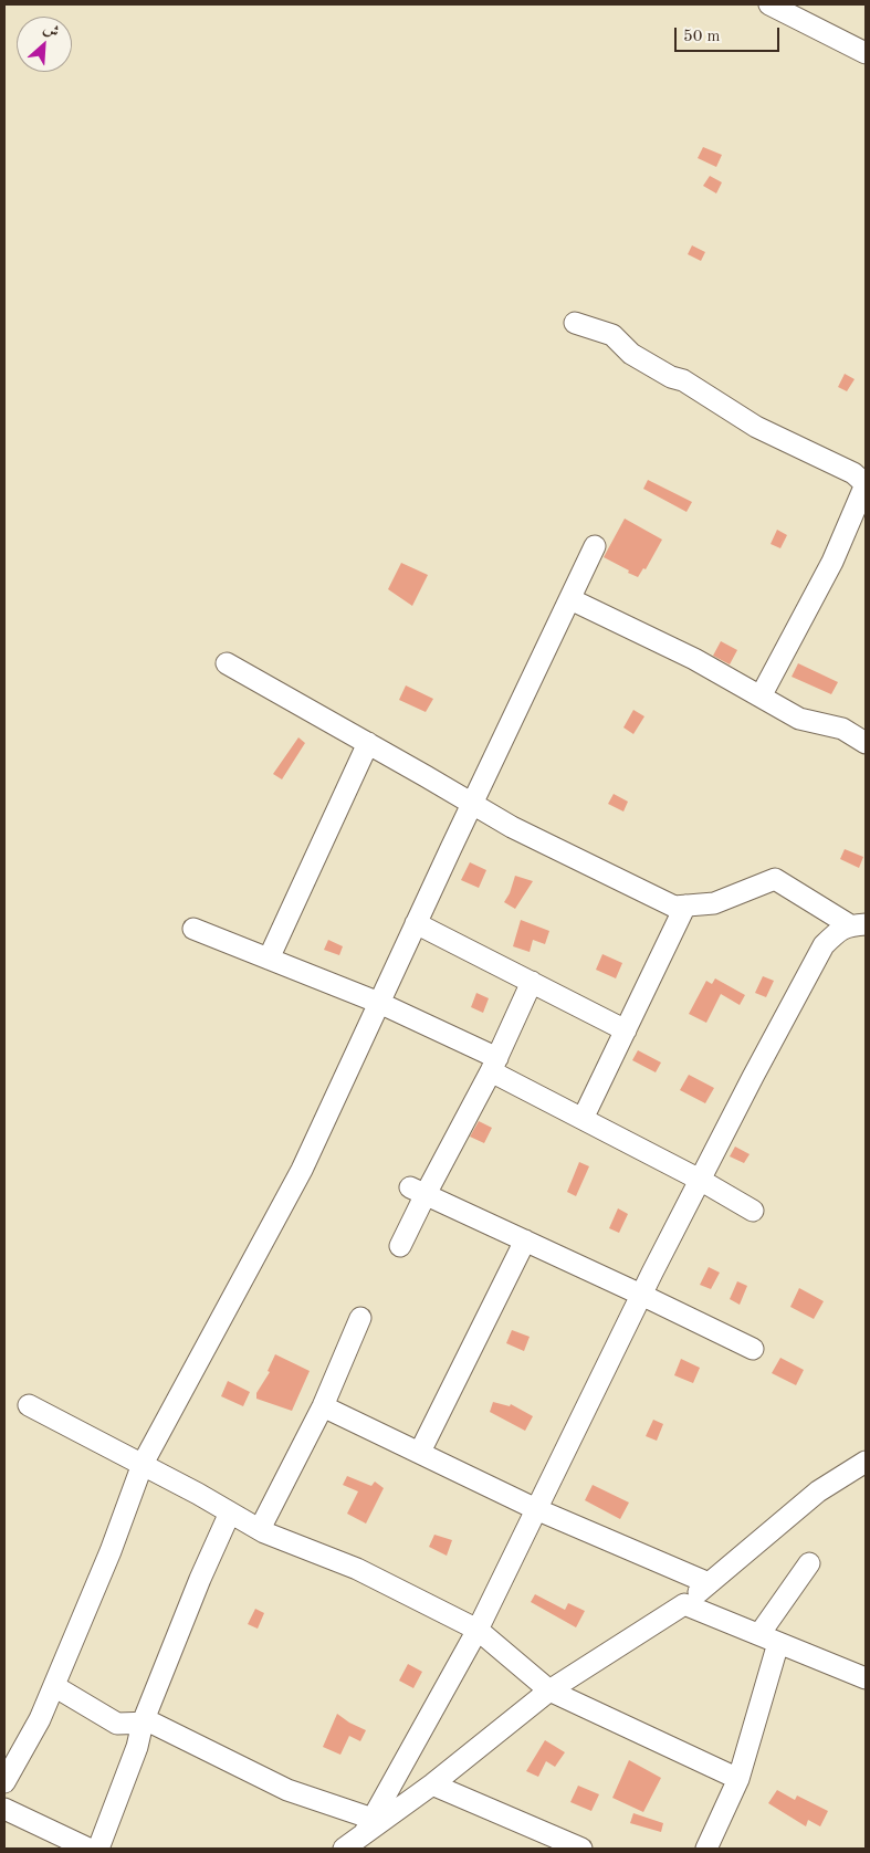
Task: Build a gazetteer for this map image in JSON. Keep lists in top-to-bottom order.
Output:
{
  "scale_bar": "50 m",
  "north": "top right"
}
